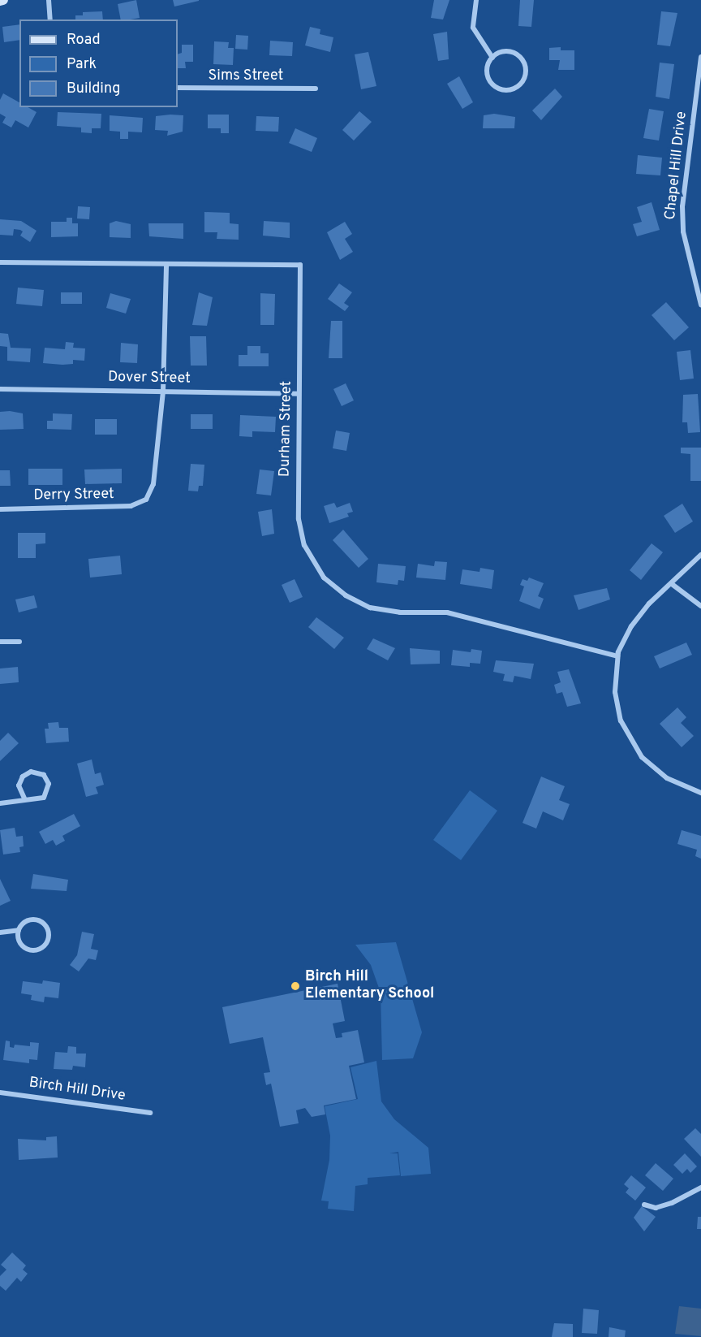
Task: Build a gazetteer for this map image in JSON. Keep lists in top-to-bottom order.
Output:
{
  "streets": {
    "street": [
      "Sims Street",
      "Chapel Hill Drive",
      "Dover Street",
      "Durham Street",
      "Derry Street",
      "Birch Hill Drive"
    ]
  },
  "crossings": [
    ["Dover Street", "Durham Street"],
    ["Dover Street", "Derry Street"]
  ],
  "places": ["Birch Hill Elementary School"],
  "legend": ["Road", "Park", "Building"]
}
